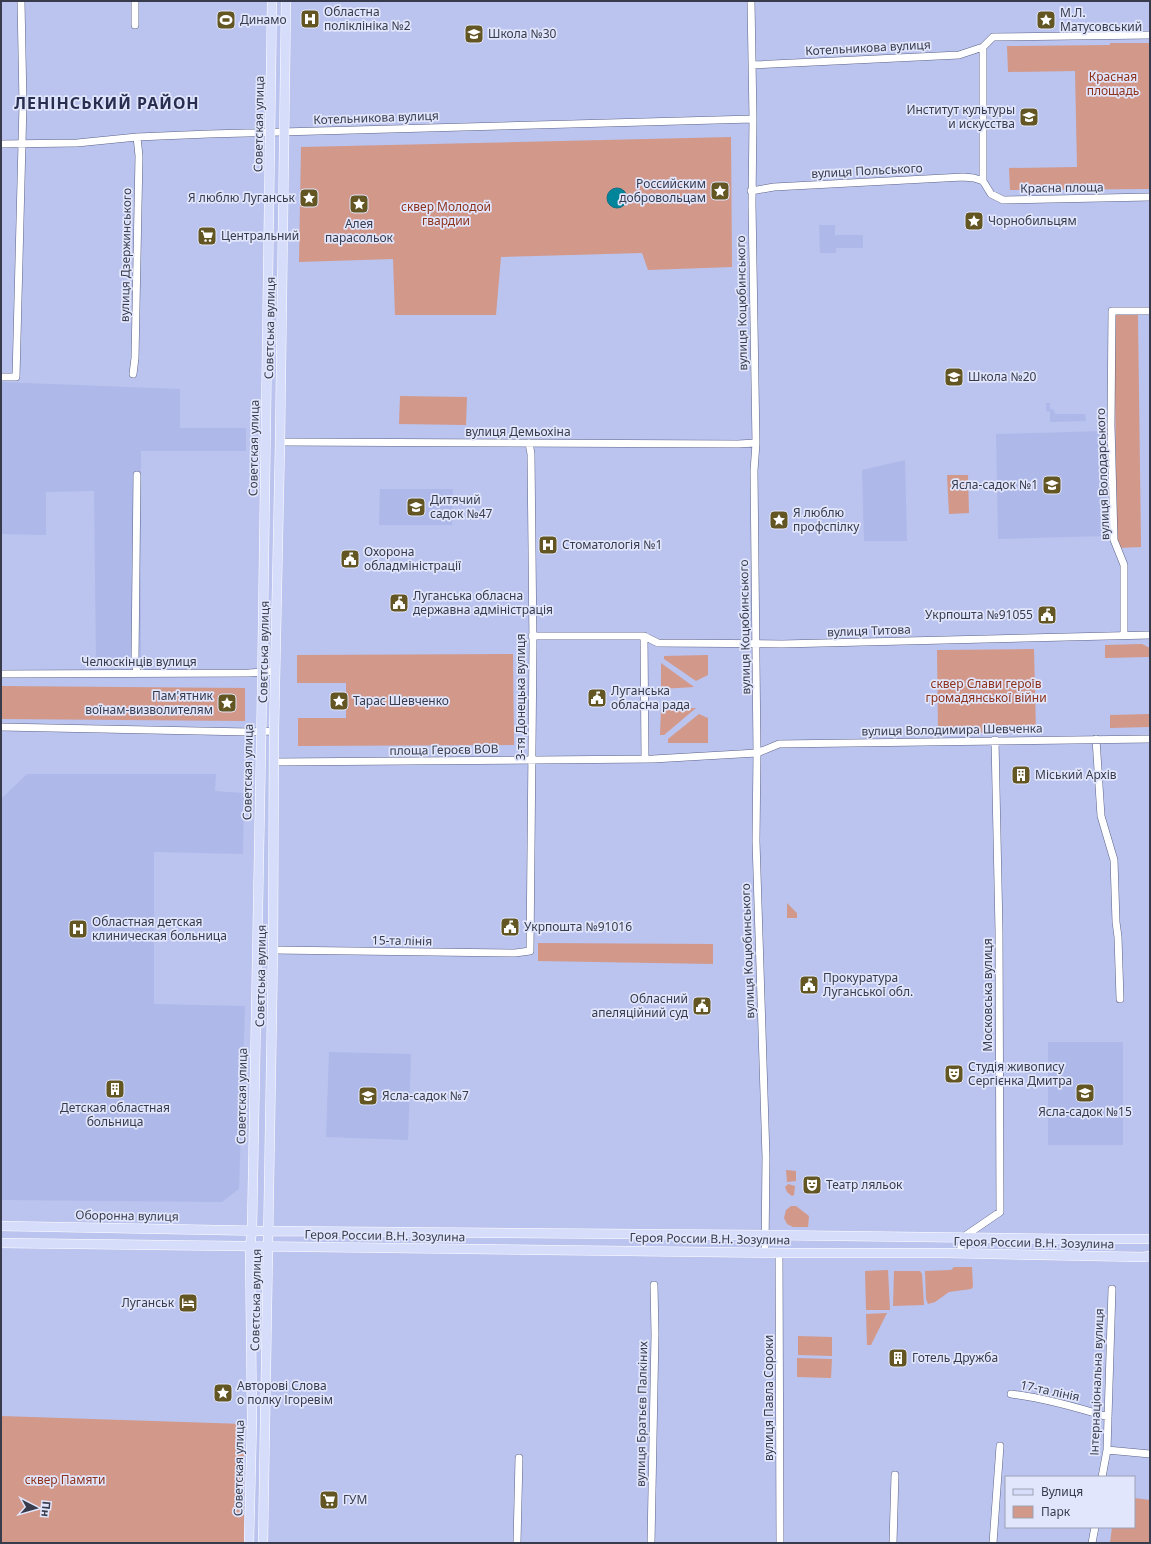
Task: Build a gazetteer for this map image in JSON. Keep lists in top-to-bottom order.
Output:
{
  "streets": {
    "main road": [
      "Советская улица",
      "Совєтська вулиця",
      "Оборонна вулиця",
      "Героя России В.Н. Зозулина"
    ],
    "street": [
      "Котельникова вулиця",
      "вулиця Польського",
      "Красна площа",
      "вулиця Дзержинського",
      "вулиця Коцюбинського",
      "вулиця Демьохіна",
      "вулиця Володарського",
      "вулиця Титова",
      "Челюскінців вулиця",
      "3-тя Донецька вулиця",
      "вулиця Володимира Шевченка",
      "площа Героєв ВОВ",
      "15-та лінія",
      "Московська вулиця",
      "Інтернаціональна вулиця",
      "17-та лінія",
      "вулиця Павла Сороки",
      "вулиця Братьєв Палкіних"
    ]
  },
  "crossings": [
    ["Котельникова вулиця", "Советская улица"],
    ["Котельникова вулиця", "вулиця Дзержинського"],
    ["Котельникова вулиця", "вулиця Коцюбинського"],
    ["Котельникова вулиця", "Совєтська вулиця"],
    ["Советская улица", "Челюскінців вулиця"],
    ["Советская улица", "Оборонна вулиця"],
    ["Советская улица", "Героя России В.Н. Зозулина"],
    ["вулиця Польського", "Красна площа"],
    ["вулиця Польського", "вулиця Коцюбинського"],
    ["вулиця Коцюбинського", "вулиця Демьохіна"],
    ["вулиця Коцюбинського", "вулиця Титова"],
    ["вулиця Коцюбинського", "вулиця Володимира Шевченка"],
    ["вулиця Коцюбинського", "площа Героєв ВОВ"],
    ["вулиця Коцюбинського", "Героя России В.Н. Зозулина"],
    ["Совєтська вулиця", "вулиця Демьохіна"],
    ["Совєтська вулиця", "Челюскінців вулиця"],
    ["Совєтська вулиця", "площа Героєв ВОВ"],
    ["Совєтська вулиця", "15-та лінія"],
    ["Совєтська вулиця", "Оборонна вулиця"],
    ["Совєтська вулиця", "Героя России В.Н. Зозулина"],
    ["вулиця Демьохіна", "3-тя Донецька вулиця"],
    ["вулиця Володарського", "вулиця Титова"],
    ["3-тя Донецька вулиця", "площа Героєв ВОВ"],
    ["3-тя Донецька вулиця", "15-та лінія"],
    ["вулиця Володимира Шевченка", "площа Героєв ВОВ"],
    ["вулиця Володимира Шевченка", "Московська вулиця"],
    ["Московська вулиця", "Героя России В.Н. Зозулина"],
    ["Оборонна вулиця", "Героя России В.Н. Зозулина"],
    ["Героя России В.Н. Зозулина", "вулиця Павла Сороки"],
    ["Інтернаціональна вулиця", "17-та лінія"]
  ],
  "districts": ["ЛЕНІНСЬКИЙ РАЙОН"],
  "parks": [
    "Красная площадь",
    "сквер Молодой гвардии",
    "сквер Слави героїв громадянської війни",
    "сквер Памяти"
  ],
  "places": {
    "hospital": ["Областна поліклініка №2", "Стоматологія №1", "Областная детская клиническая больница"],
    "sports": ["Динамо"],
    "place": [
      "М.Л. Матусовський",
      "Pоссийским добровольцам",
      "Я люблю Луганськ",
      "Алея парасольок",
      "Чорнобильцям",
      "Я люблю профспілку",
      "Тарас Шевченко",
      "Пам'ятник воїнам-визволителям",
      "Авторові Слова о полку Ігоревім"
    ],
    "school or university": [
      "Школа №30",
      "Институт культуры и искусства",
      "Школа №20",
      "Ясла-садок №1",
      "Дитячий садок №47",
      "Ясла-садок №15",
      "Ясла-садок №7"
    ],
    "supermarket": ["Центральний", "ГУМ"],
    "public building": [
      "Охорона обладміністрації",
      "Луганська обласна державна адміністрація",
      "Укрпошта №91055",
      "Луганська обласна рада",
      "Укрпошта №91016",
      "Прокуратура Луганської обл.",
      "Обласний апеляційний суд"
    ],
    "building": ["Міський Архів", "Детская областная больница", "Готель Дружба"],
    "theatre": ["Студія живопису Сергієнка Дмитра", "Театр ляльок"],
    "hotel": ["Луганськ"]
  },
  "legend": ["Вулиця", "Парк"],
  "north": "right"
}
